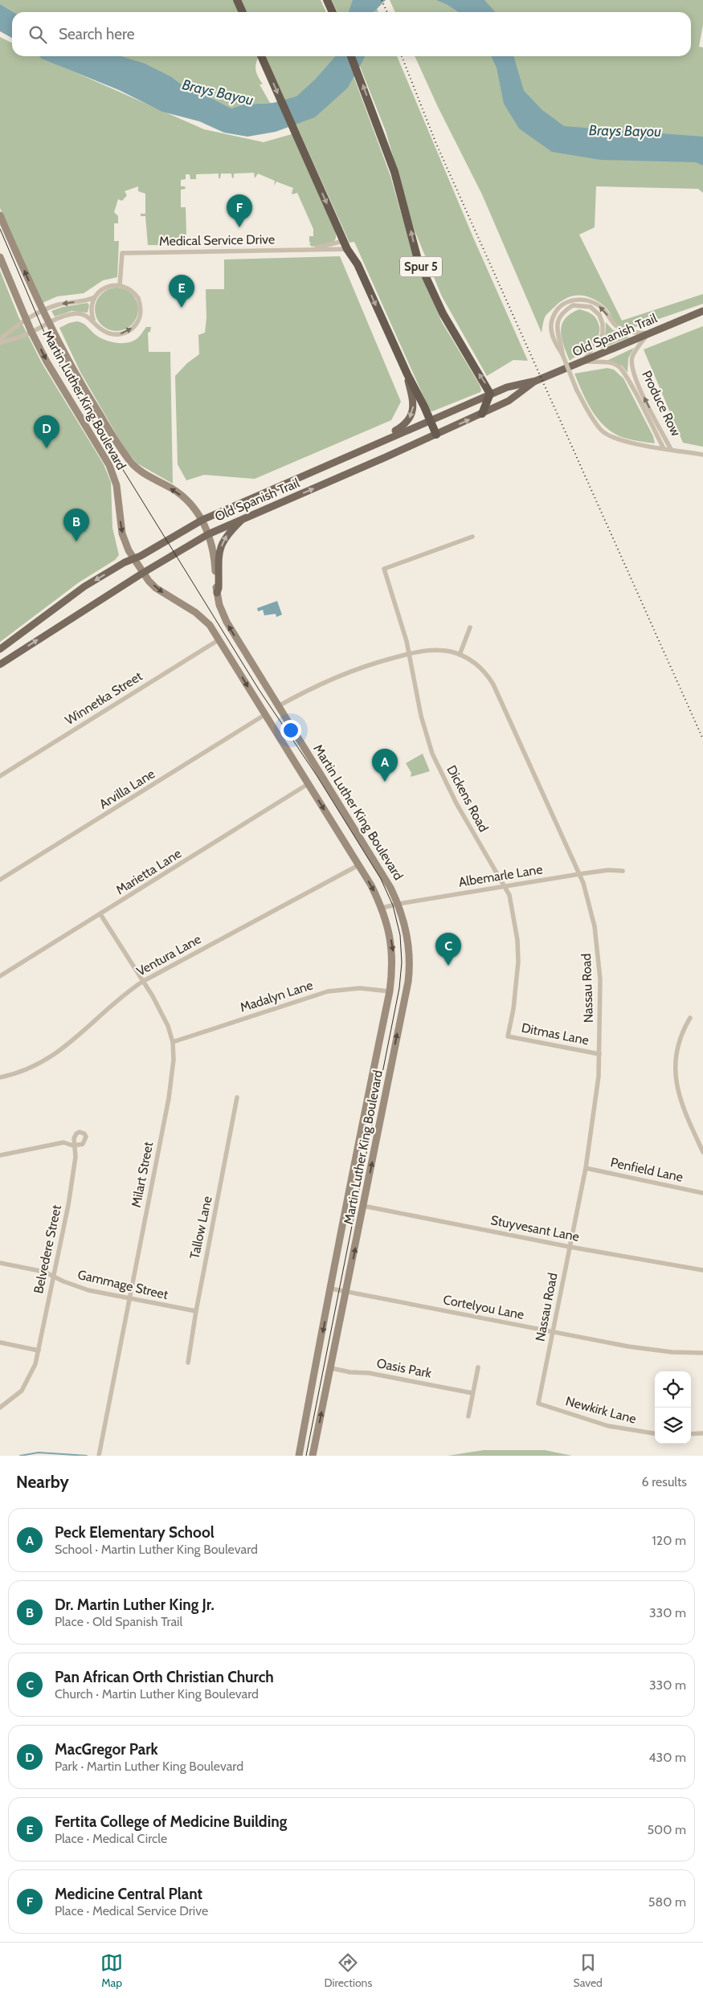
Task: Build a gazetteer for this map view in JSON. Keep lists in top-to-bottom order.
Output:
{
  "streets": {
    "highway": ["Spur 5"],
    "main road": ["Old Spanish Trail", "Martin Luther King Boulevard"],
    "street": [
      "Medical Service Drive",
      "Produce Row",
      "Winnetka Street",
      "Arvilla Lane",
      "Dickens Road",
      "Marietta Lane",
      "Albemarle Lane",
      "Ventura Lane",
      "Nassau Road",
      "Madalyn Lane",
      "Ditmas Lane",
      "Penfield Lane",
      "Milart Street",
      "Tallow Lane",
      "Stuyvesant Lane",
      "Belvedere Street",
      "Gammage Street",
      "Cortelyou Lane",
      "Oasis Park",
      "Newkirk Lane"
    ]
  },
  "crossings": [
    ["Spur 5", "Old Spanish Trail"],
    ["Old Spanish Trail", "Martin Luther King Boulevard"],
    ["Old Spanish Trail", "Produce Row"],
    ["Martin Luther King Boulevard", "Winnetka Street"],
    ["Martin Luther King Boulevard", "Arvilla Lane"],
    ["Martin Luther King Boulevard", "Marietta Lane"],
    ["Martin Luther King Boulevard", "Albemarle Lane"],
    ["Martin Luther King Boulevard", "Ventura Lane"],
    ["Martin Luther King Boulevard", "Madalyn Lane"],
    ["Martin Luther King Boulevard", "Stuyvesant Lane"],
    ["Martin Luther King Boulevard", "Cortelyou Lane"],
    ["Martin Luther King Boulevard", "Oasis Park"],
    ["Dickens Road", "Albemarle Lane"],
    ["Dickens Road", "Nassau Road"],
    ["Dickens Road", "Ditmas Lane"],
    ["Marietta Lane", "Milart Street"],
    ["Albemarle Lane", "Nassau Road"],
    ["Ventura Lane", "Milart Street"],
    ["Nassau Road", "Ditmas Lane"],
    ["Nassau Road", "Penfield Lane"],
    ["Nassau Road", "Stuyvesant Lane"],
    ["Nassau Road", "Cortelyou Lane"],
    ["Nassau Road", "Newkirk Lane"],
    ["Madalyn Lane", "Milart Street"],
    ["Milart Street", "Gammage Street"],
    ["Tallow Lane", "Gammage Street"],
    ["Belvedere Street", "Gammage Street"]
  ],
  "water": ["Brays Bayou"],
  "page": {
    "search": "Search here",
    "pins": [
      "F",
      "E",
      "D",
      "B",
      "A",
      "C"
    ],
    "heading": ["Nearby", "6 results"],
    "list": [
      {
        "mark": "A",
        "name": "Peck Elementary School",
        "note": "School · Martin Luther King Boulevard",
        "value": "120 m"
      },
      {
        "mark": "B",
        "name": "Dr. Martin Luther King Jr.",
        "note": "Place · Old Spanish Trail",
        "value": "330 m"
      },
      {
        "mark": "C",
        "name": "Pan African Orth Christian Church",
        "note": "Church · Martin Luther King Boulevard",
        "value": "330 m"
      },
      {
        "mark": "D",
        "name": "MacGregor Park",
        "note": "Park · Martin Luther King Boulevard",
        "value": "430 m"
      },
      {
        "mark": "E",
        "name": "Fertita College of Medicine Building",
        "note": "Place · Medical Circle",
        "value": "500 m"
      },
      {
        "mark": "F",
        "name": "Medicine Central Plant",
        "note": "Place · Medical Service Drive",
        "value": "580 m"
      }
    ],
    "nav": ["Map", "Directions", "Saved"]
  }
}
